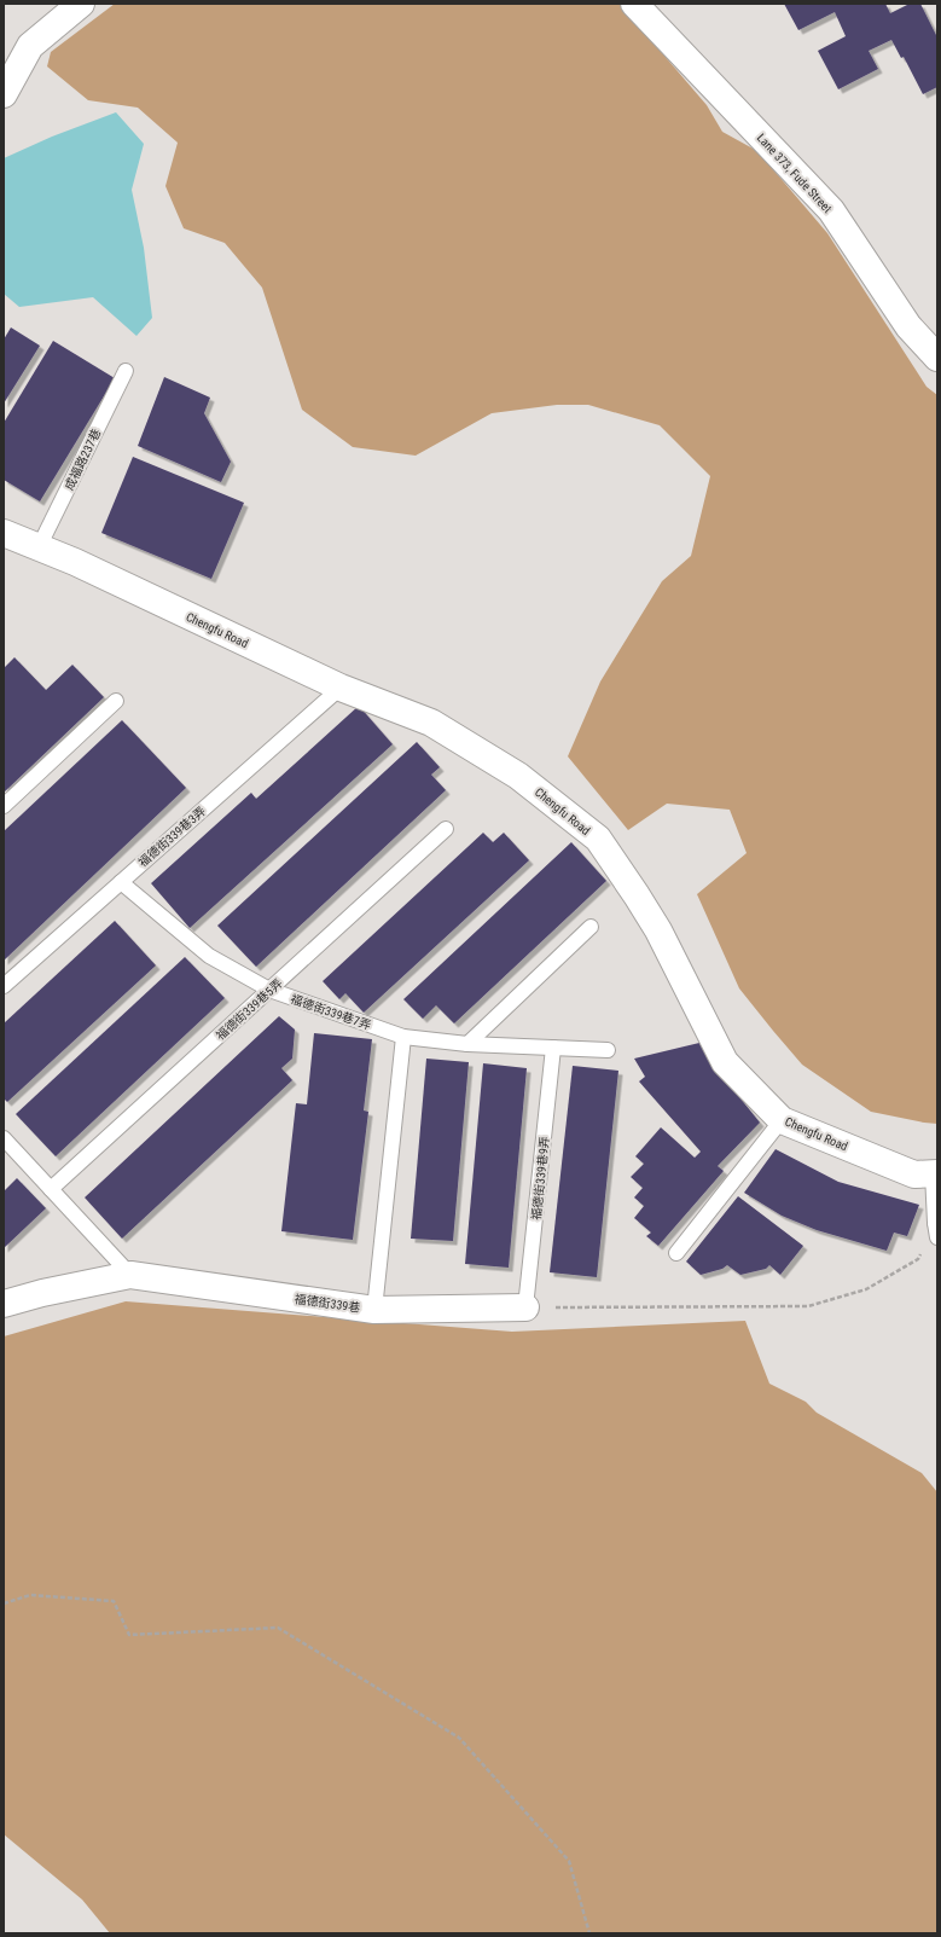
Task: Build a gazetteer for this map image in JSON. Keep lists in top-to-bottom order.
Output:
{
  "streets": {
    "street": ["Lane 373, Fude Street", "Chengfu Road", "福德街339巷"],
    "lane": [
      "成福路237巷",
      "福德街339巷3弄",
      "福德街339巷5弄",
      "福德街339巷7弄",
      "福德街339巷9弄"
    ]
  },
  "crossings": [
    ["成福路237巷", "Chengfu Road"],
    ["Chengfu Road", "福德街339巷3弄"],
    ["福德街339巷3弄", "福德街339巷7弄"],
    ["福德街339巷5弄", "福德街339巷7弄"],
    ["福德街339巷7弄", "福德街339巷9弄"],
    ["福德街339巷9弄", "福德街339巷"]
  ]
}
